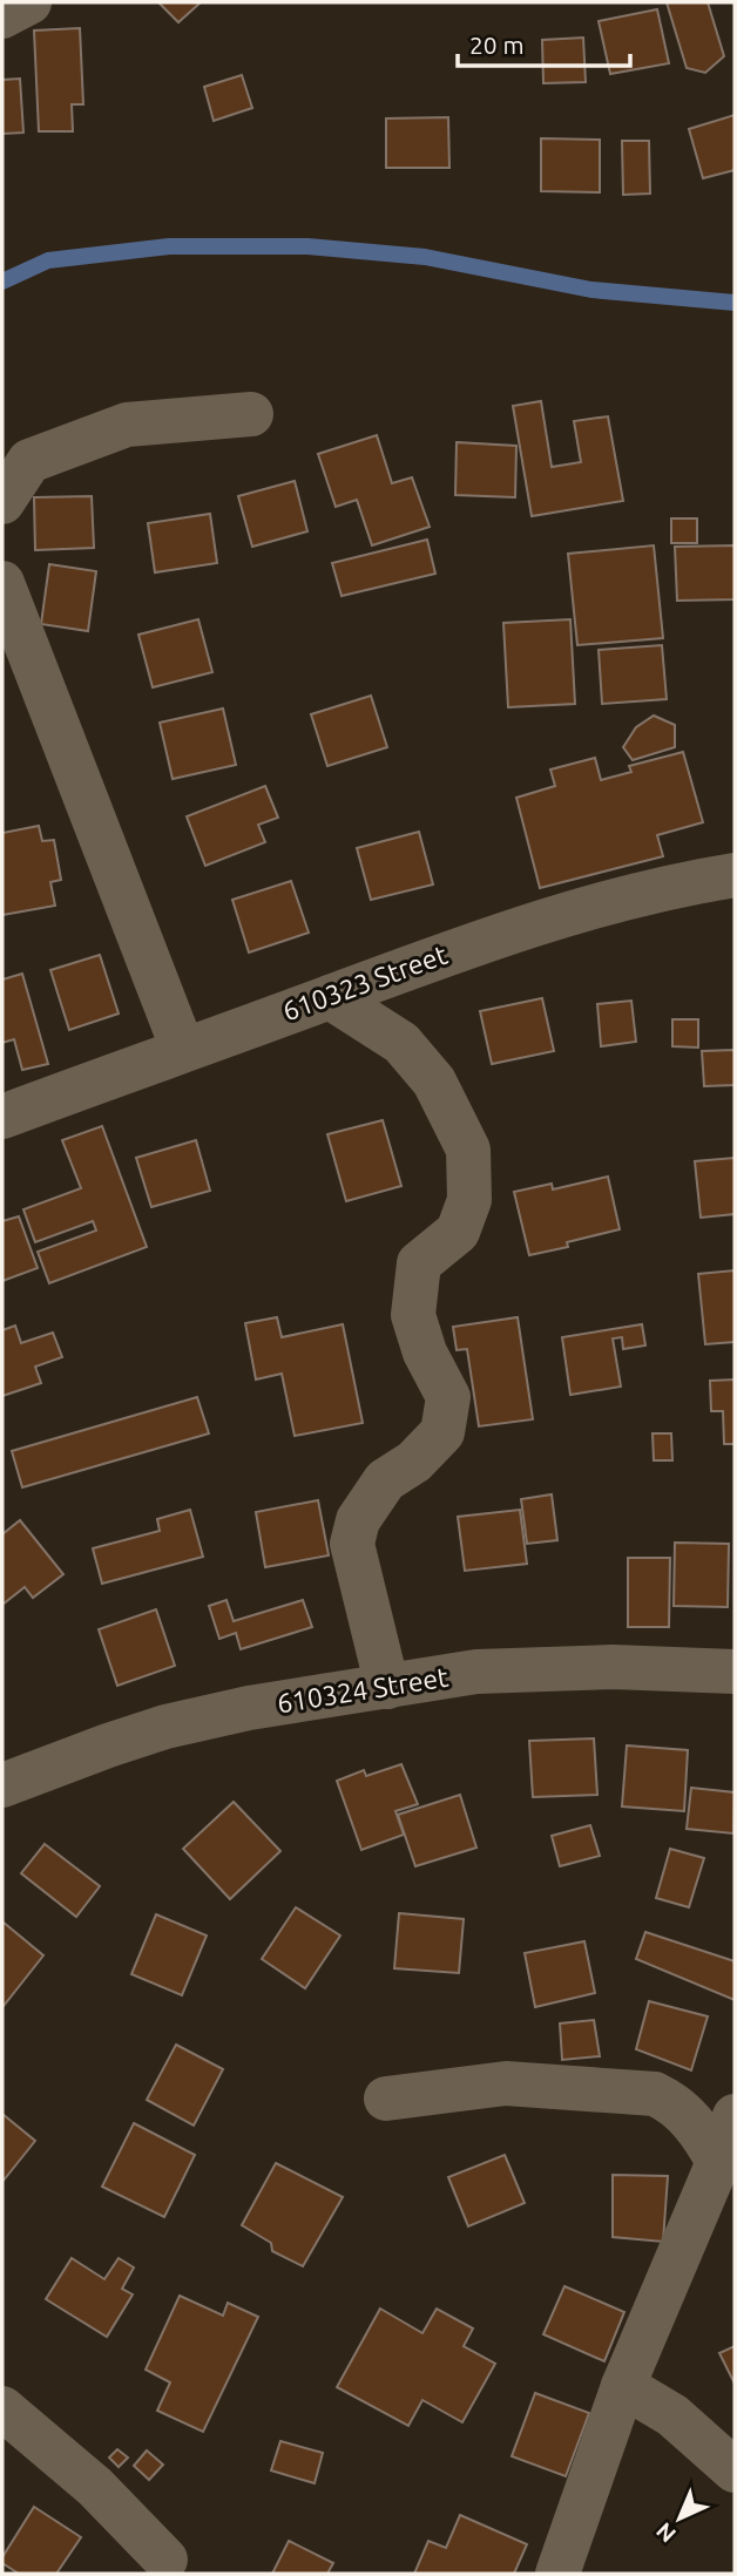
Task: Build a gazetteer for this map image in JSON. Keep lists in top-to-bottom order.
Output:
{
  "streets": {
    "street": ["610323 Street", "610324 Street"]
  },
  "scale_bar": "20 m",
  "north": "bottom left"
}
